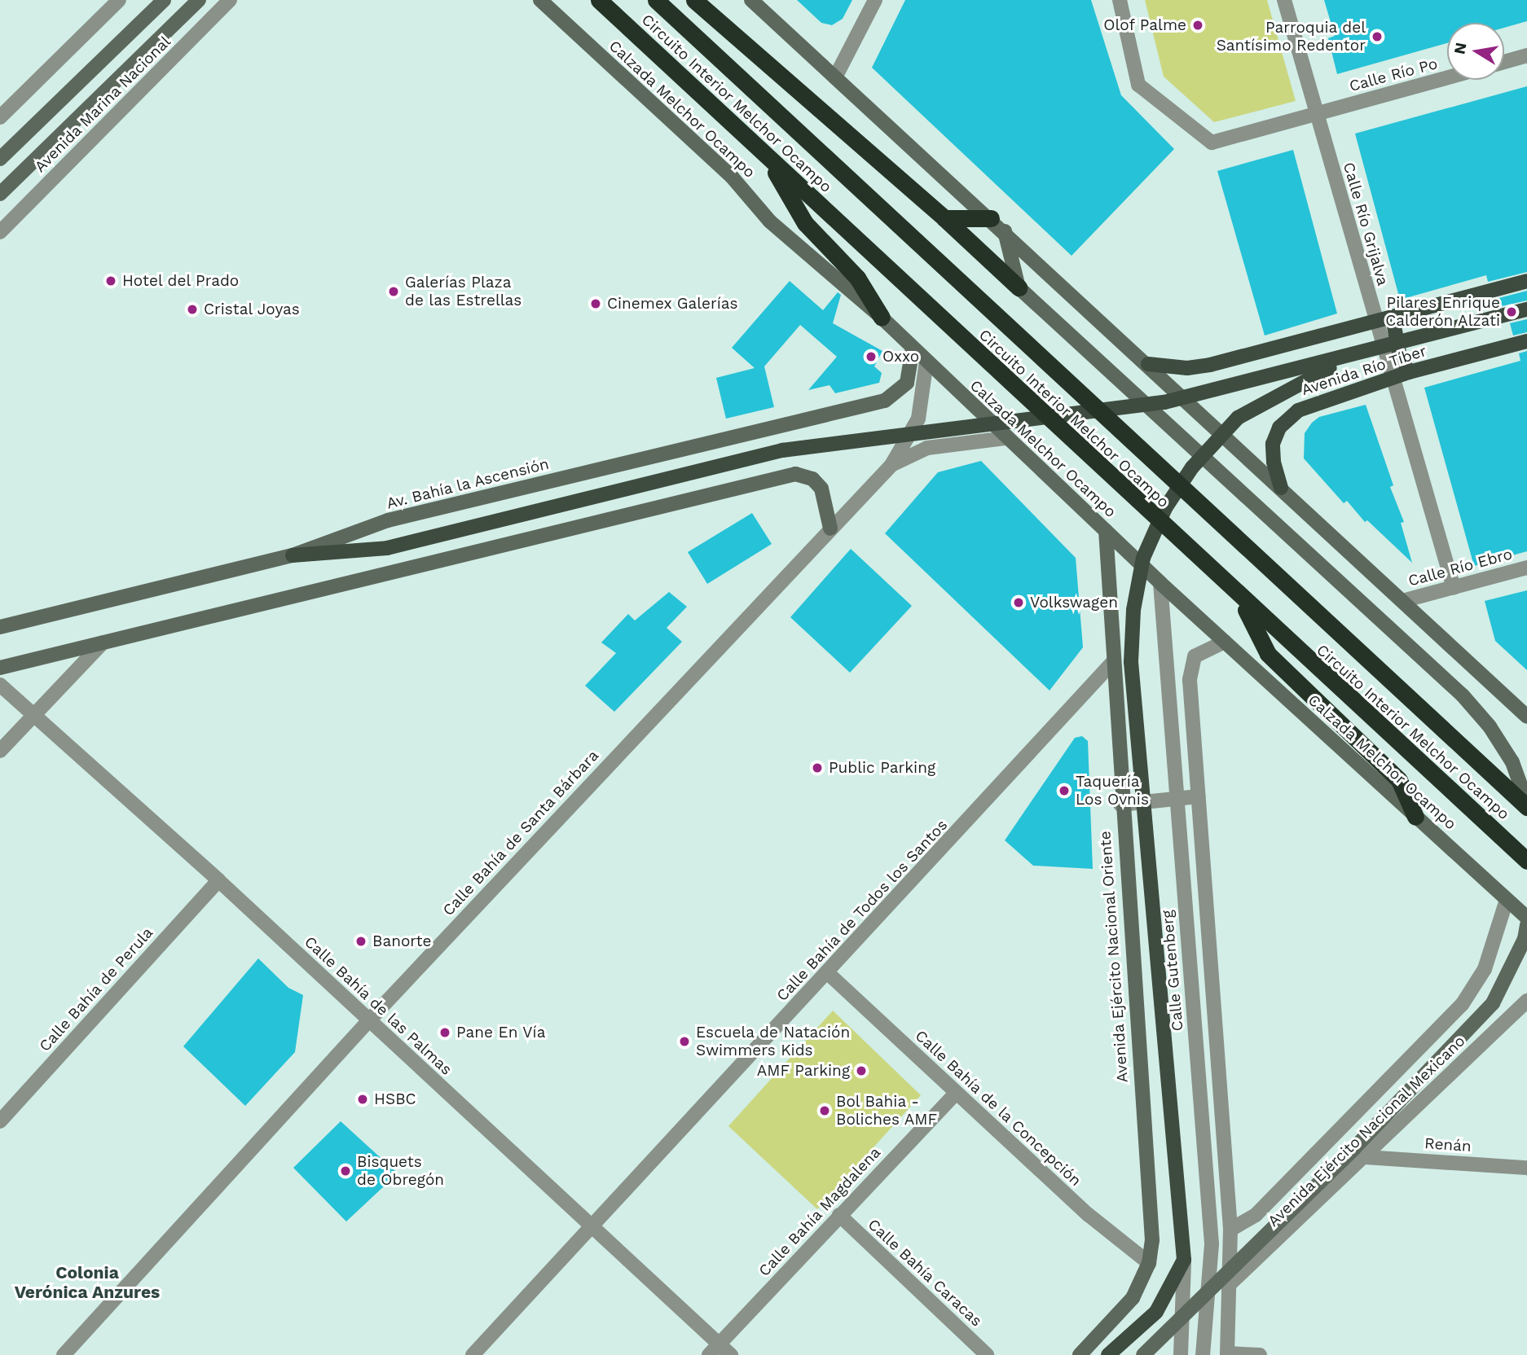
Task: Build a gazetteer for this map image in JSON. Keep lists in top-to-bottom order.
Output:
{
  "streets": {
    "highway": ["Circuito Interior Melchor Ocampo"],
    "main road": [
      "Avenida Marina Nacional",
      "Calzada Melchor Ocampo",
      "Avenida Río Tíber",
      "Av. Bahía la Ascensión",
      "Avenida Ejército Nacional Oriente"
    ],
    "street": [
      "Calle Río Po",
      "Calle Río Grijalva",
      "Calle Río Ebro",
      "Calle Bahía de Santa Bárbara",
      "Calle Bahía de Todos los Santos",
      "Calle Gutenberg",
      "Calle Bahía de Perula",
      "Calle Bahía de las Palmas",
      "Calle Bahía de la Concepción",
      "Avenida Ejército Nacional Mexicano",
      "Renán",
      "Calle Bahía Magdalena",
      "Calle Bahía Caracas"
    ]
  },
  "crossings": [
    ["Calle Río Po", "Calle Río Grijalva"],
    ["Calzada Melchor Ocampo", "Av. Bahía la Ascensión"],
    ["Calzada Melchor Ocampo", "Avenida Ejército Nacional Oriente"],
    ["Calzada Melchor Ocampo", "Calle Gutenberg"],
    ["Calle Río Grijalva", "Avenida Río Tíber"],
    ["Calle Río Grijalva", "Calle Río Ebro"],
    ["Calle Bahía de Santa Bárbara", "Calle Bahía de las Palmas"],
    ["Calle Bahía de Todos los Santos", "Avenida Ejército Nacional Oriente"],
    ["Calle Bahía de Todos los Santos", "Calle Bahía de las Palmas"],
    ["Calle Bahía de Todos los Santos", "Calle Bahía de la Concepción"],
    ["Avenida Ejército Nacional Oriente", "Calle Bahía de la Concepción"],
    ["Calle Bahía de Perula", "Calle Bahía de las Palmas"],
    ["Calle Bahía de las Palmas", "Calle Bahía Magdalena"],
    ["Calle Bahía de la Concepción", "Calle Bahía Magdalena"],
    ["Avenida Ejército Nacional Mexicano", "Renán"],
    ["Calle Bahía Magdalena", "Calle Bahía Caracas"]
  ],
  "districts": ["Colonia Verónica Anzures"],
  "places": [
    "Olof Palme",
    "Parroquia del Santísimo Redentor",
    "Hotel del Prado",
    "Galerías Plaza de las Estrellas",
    "Cinemex Galerías",
    "Cristal Joyas",
    "Pilares Enrique Calderón Alzati",
    "Oxxo",
    "Volkswagen",
    "Public Parking",
    "Taquería Los Ovnis",
    "Banorte",
    "Pane En Vía",
    "Escuela de Natación Swimmers Kids",
    "AMF Parking",
    "HSBC",
    "Bol Bahia - Boliches AMF",
    "Bisquets de Obregón"
  ],
  "north": "left"
}
